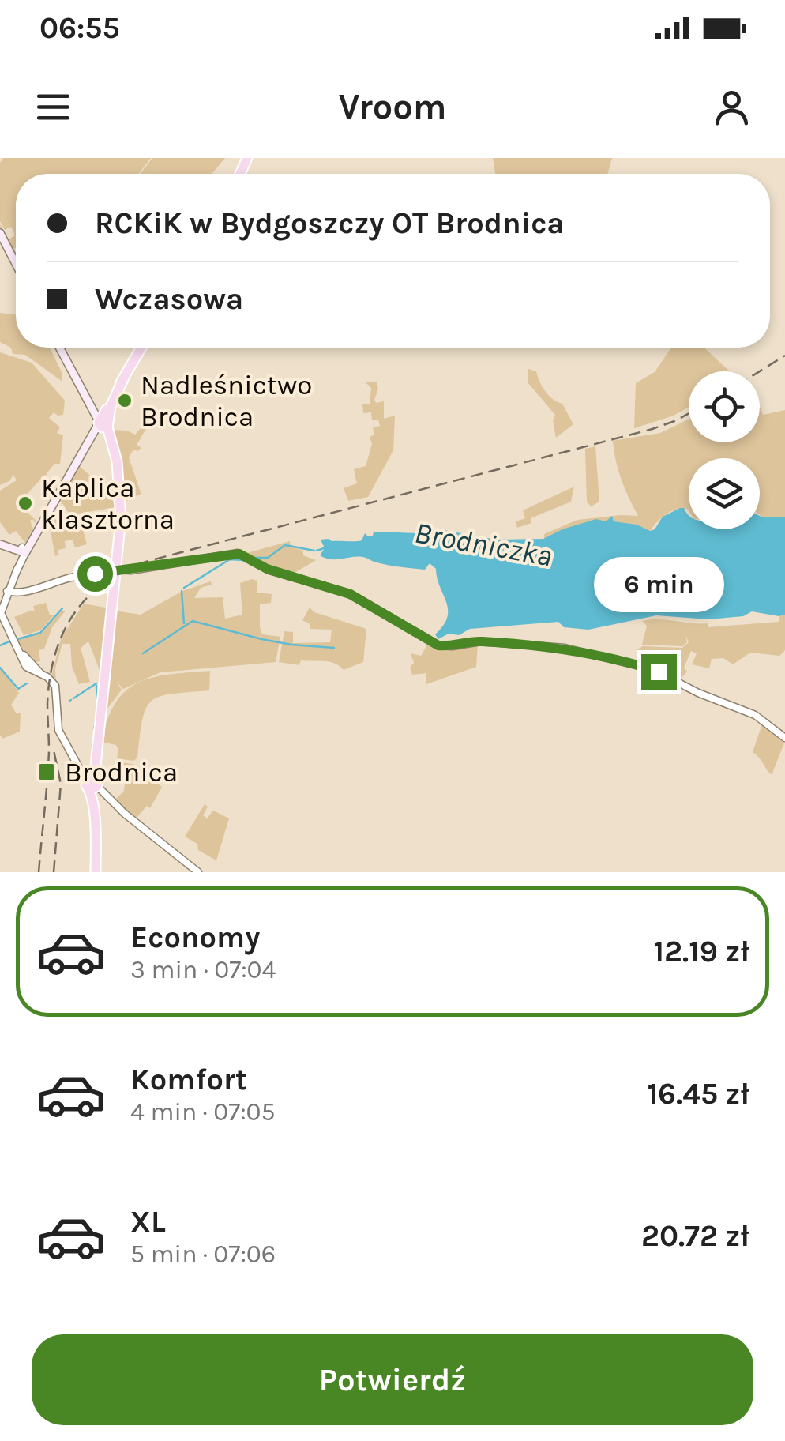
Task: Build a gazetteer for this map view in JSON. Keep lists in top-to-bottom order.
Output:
{
  "water": ["Brodniczka"],
  "places": {
    "other": ["Nadleśnictwo Brodnica", "Kaplica klasztorna"],
    "transit": ["Brodnica"]
  },
  "page": {
    "status": "06:55",
    "header": "Vroom",
    "banner": ["RCKiK w Bydgoszczy OT Brodnica", "Wczasowa"],
    "bubble": "6 min",
    "list": [
      {
        "name": "Economy",
        "note": "3 min · 07:04",
        "value": "12.19 zł"
      },
      {
        "name": "Komfort",
        "note": "4 min · 07:05",
        "value": "16.45 zł"
      },
      {
        "name": "XL",
        "note": "5 min · 07:06",
        "value": "20.72 zł"
      }
    ],
    "buttons": "Potwierdź"
  }
}
